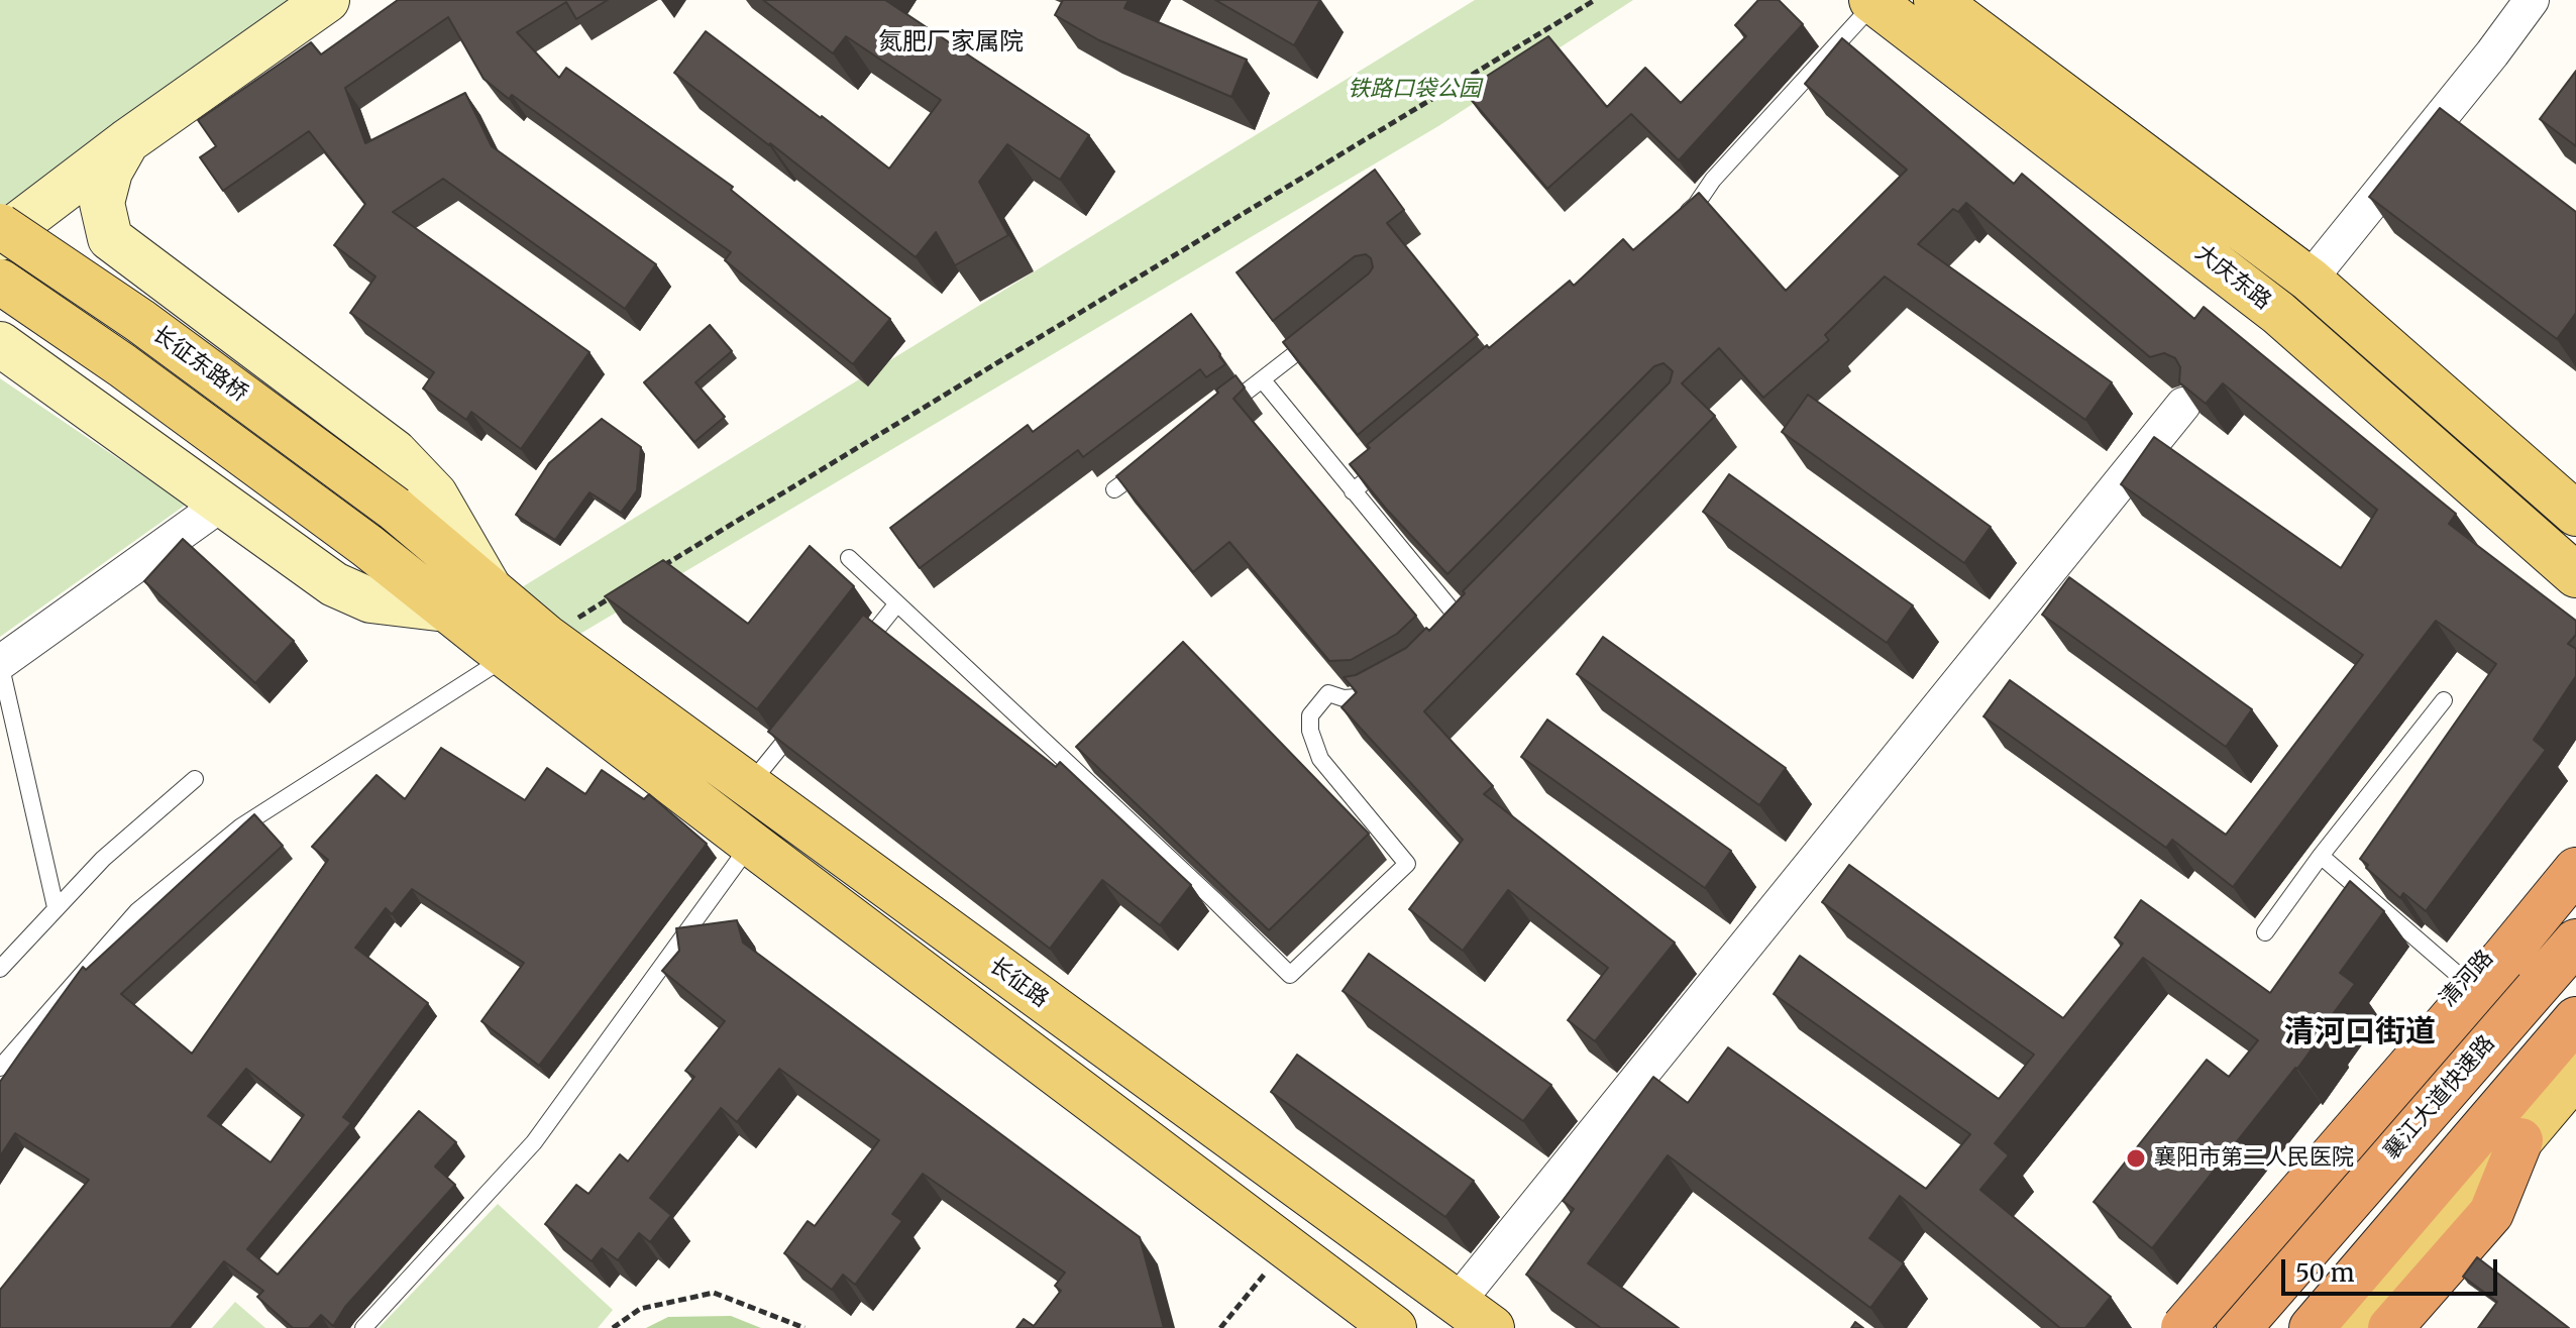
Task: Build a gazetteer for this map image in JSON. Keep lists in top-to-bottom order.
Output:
{
  "streets": {
    "highway": ["襄江大道快速路"],
    "main road": [
      "大庆东路",
      "长征东路桥",
      "清河路",
      "长征路"
    ]
  },
  "crossings": [
    ["长征东路桥", "长征路"]
  ],
  "districts": ["氮肥厂家属院", "清河口街道"],
  "parks": ["铁路口袋公园"],
  "places": ["襄阳市第二人民医院"],
  "scale_bar": "50 m"
}
